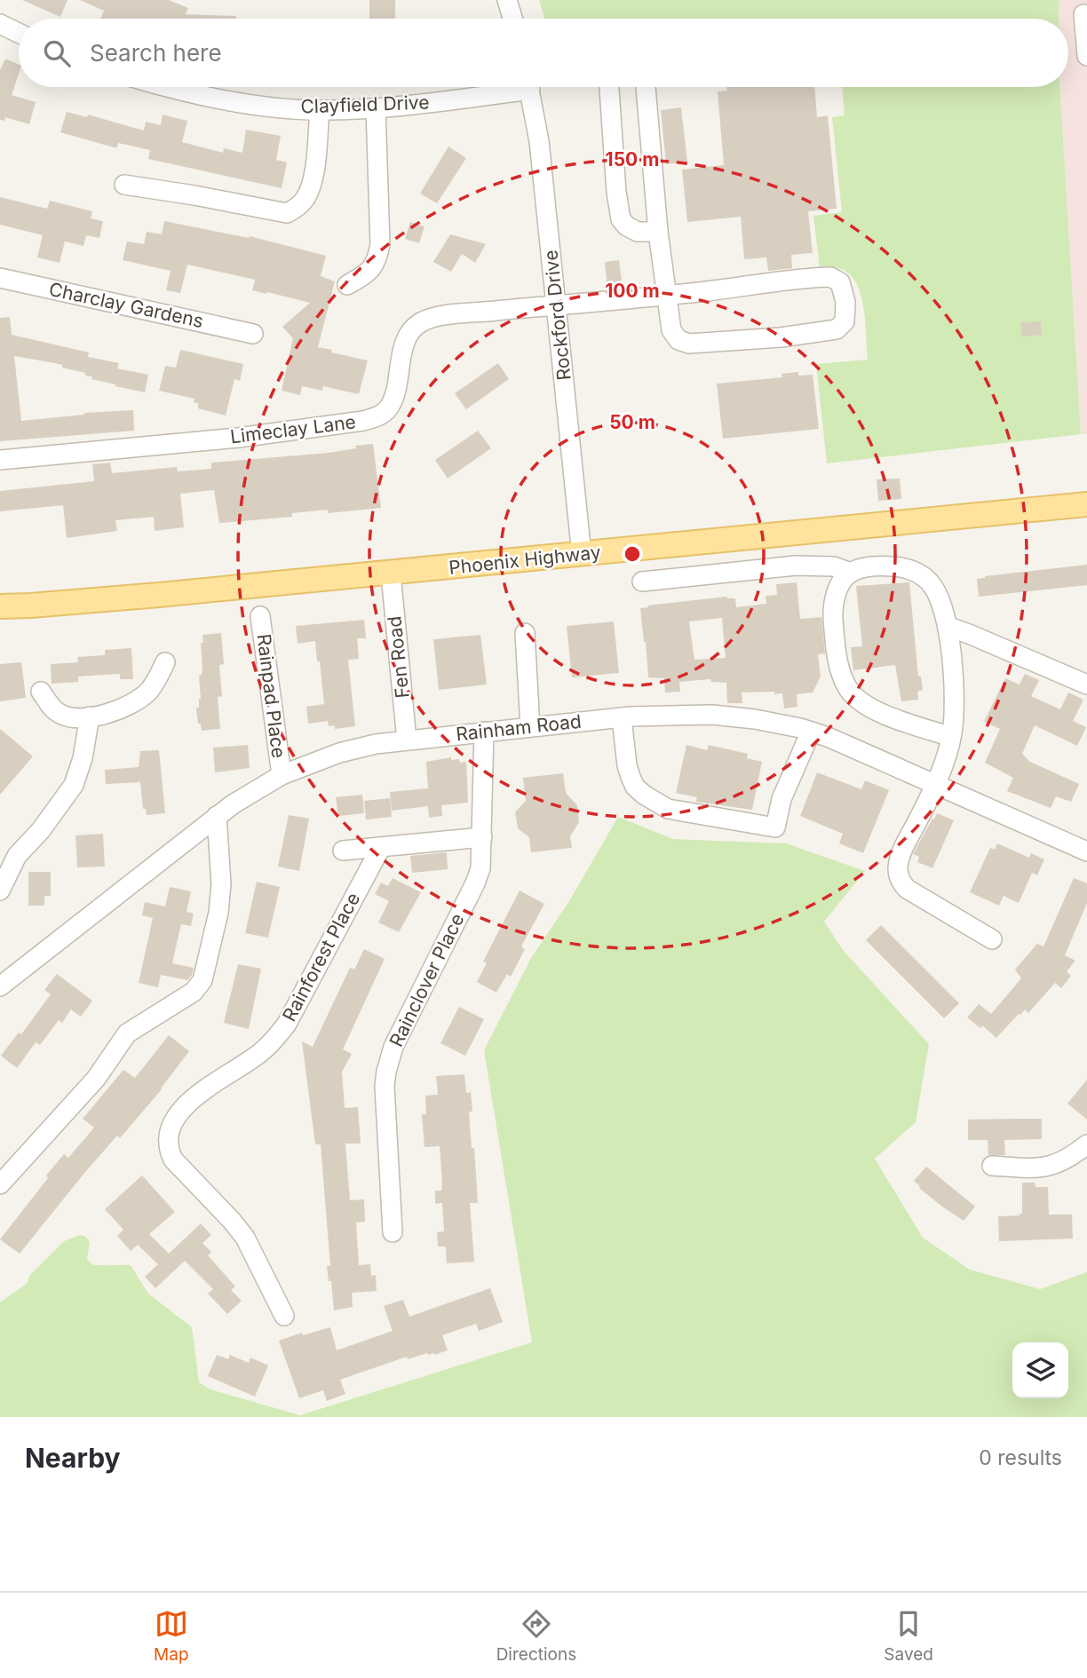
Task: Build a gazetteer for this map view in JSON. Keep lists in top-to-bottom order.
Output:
{
  "streets": {
    "main road": ["Phoenix Highway"],
    "street": [
      "Clayfield Drive",
      "Charclay Gardens",
      "Rockford Drive",
      "Limeclay Lane",
      "Fen Road",
      "Rainpad Place",
      "Rainham Road",
      "Rainforest Place",
      "Rainclover Place"
    ]
  },
  "crossings": [
    ["Rockford Drive", "Limeclay Lane"],
    ["Rockford Drive", "Phoenix Highway"],
    ["Phoenix Highway", "Fen Road"],
    ["Fen Road", "Rainham Road"],
    ["Rainpad Place", "Rainham Road"],
    ["Rainham Road", "Rainclover Place"]
  ],
  "page": {
    "search": "Search here",
    "heading": ["Nearby", "0 results"],
    "nav": ["Map", "Directions", "Saved"]
  },
  "rings": ["150 m", "100 m", "50 m"]
}
